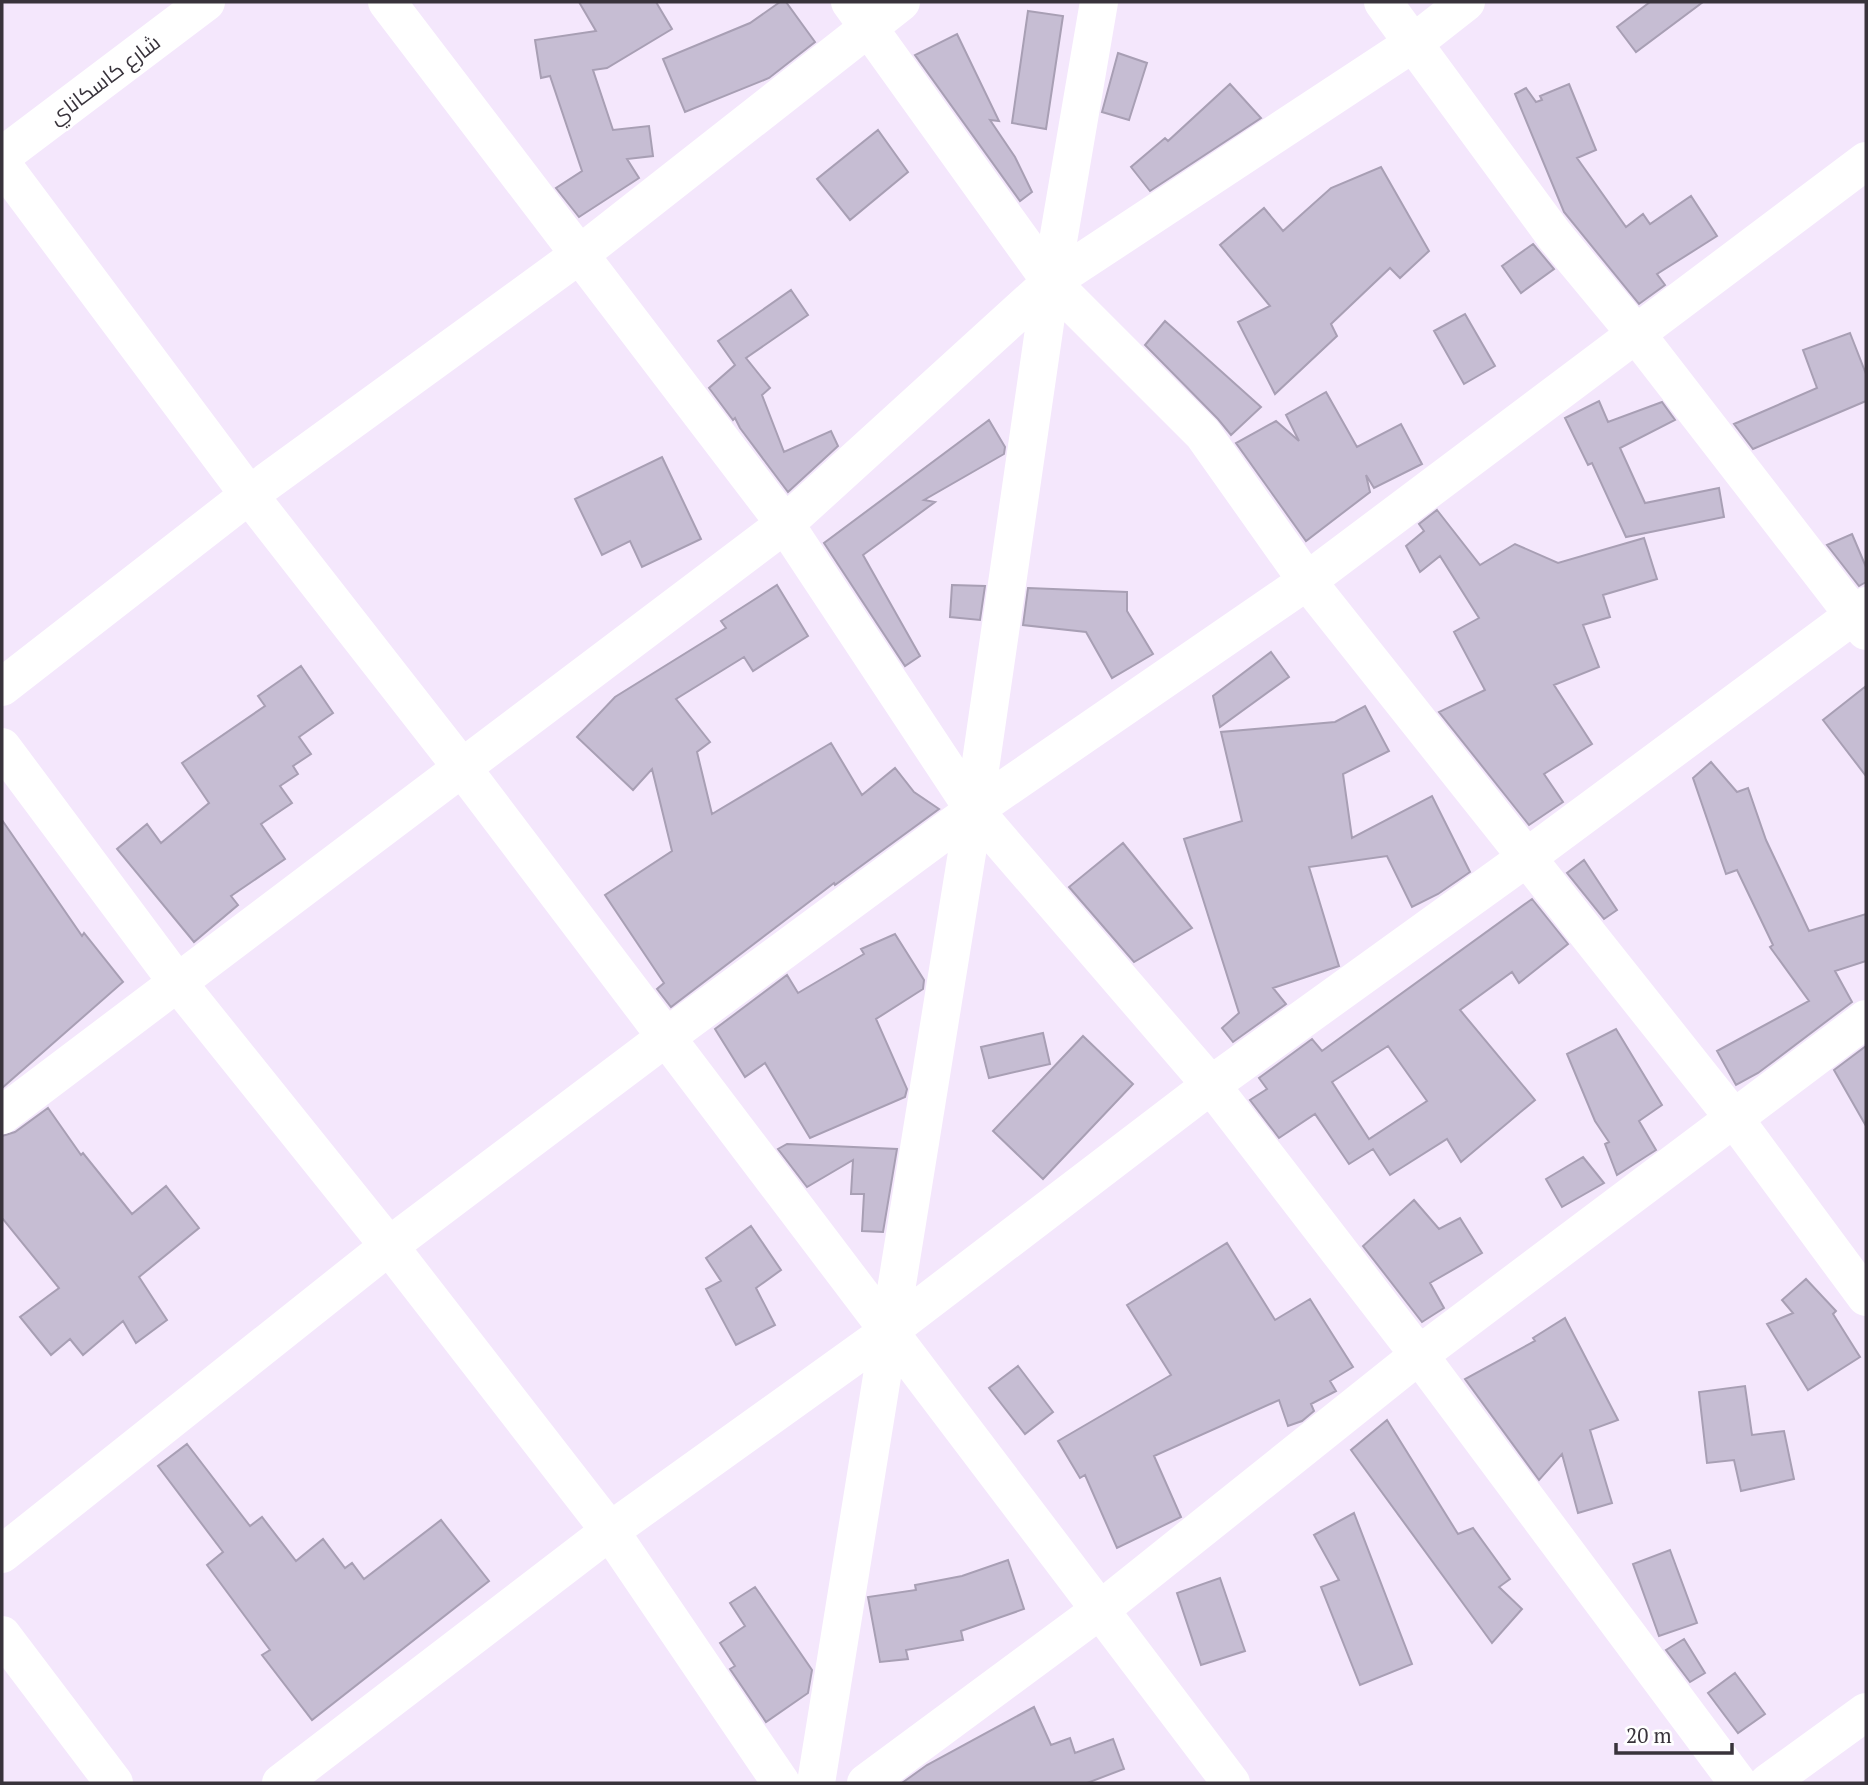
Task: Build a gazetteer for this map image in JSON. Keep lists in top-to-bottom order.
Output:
{
  "streets": {
    "street": ["شارع كاسكاناي"]
  },
  "scale_bar": "20 m"
}
